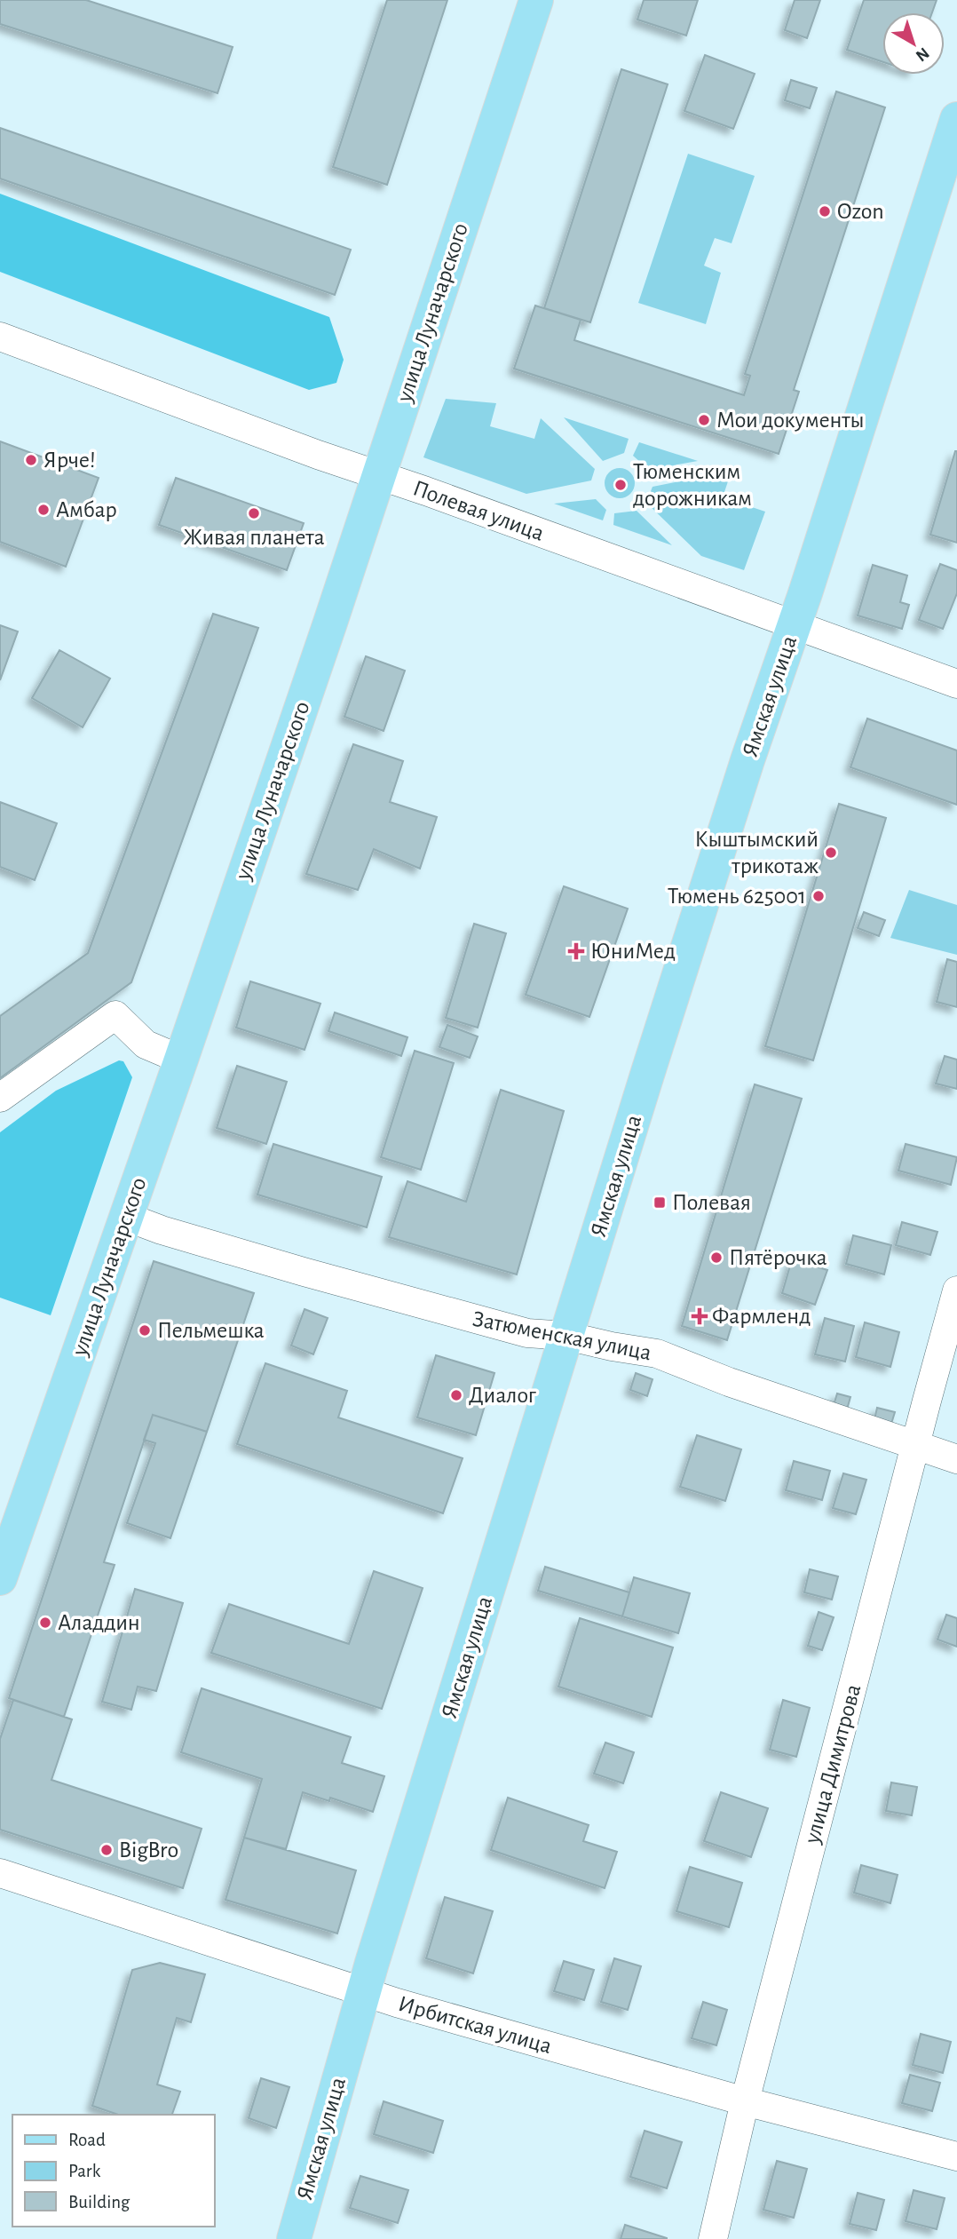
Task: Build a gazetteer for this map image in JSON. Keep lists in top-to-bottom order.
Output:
{
  "streets": {
    "main road": ["улица Луначарского", "Ямская улица"],
    "street": [
      "Полевая улица",
      "Затюменская улица",
      "улица Димитрова",
      "Ирбитская улица"
    ]
  },
  "crossings": [
    ["улица Луначарского", "Полевая улица"],
    ["улица Луначарского", "Затюменская улица"],
    ["Полевая улица", "Ямская улица"],
    ["Ямская улица", "Затюменская улица"],
    ["Ямская улица", "Ирбитская улица"],
    ["Затюменская улица", "улица Димитрова"],
    ["улица Димитрова", "Ирбитская улица"]
  ],
  "places": {
    "other": [
      "Ozon",
      "Мои документы",
      "Ярче!",
      "Тюменским дорожникам",
      "Амбар",
      "Живая планета",
      "Кыштымский трикотаж",
      "Тюмень 625001",
      "Пятёрочка",
      "Пельмешка",
      "Диалог",
      "Аладдин",
      "BigBro"
    ],
    "health": ["ЮниМед", "Фармленд"],
    "transit": ["Полевая"]
  },
  "legend": ["Road", "Park", "Building"],
  "north": "bottom right"
}
